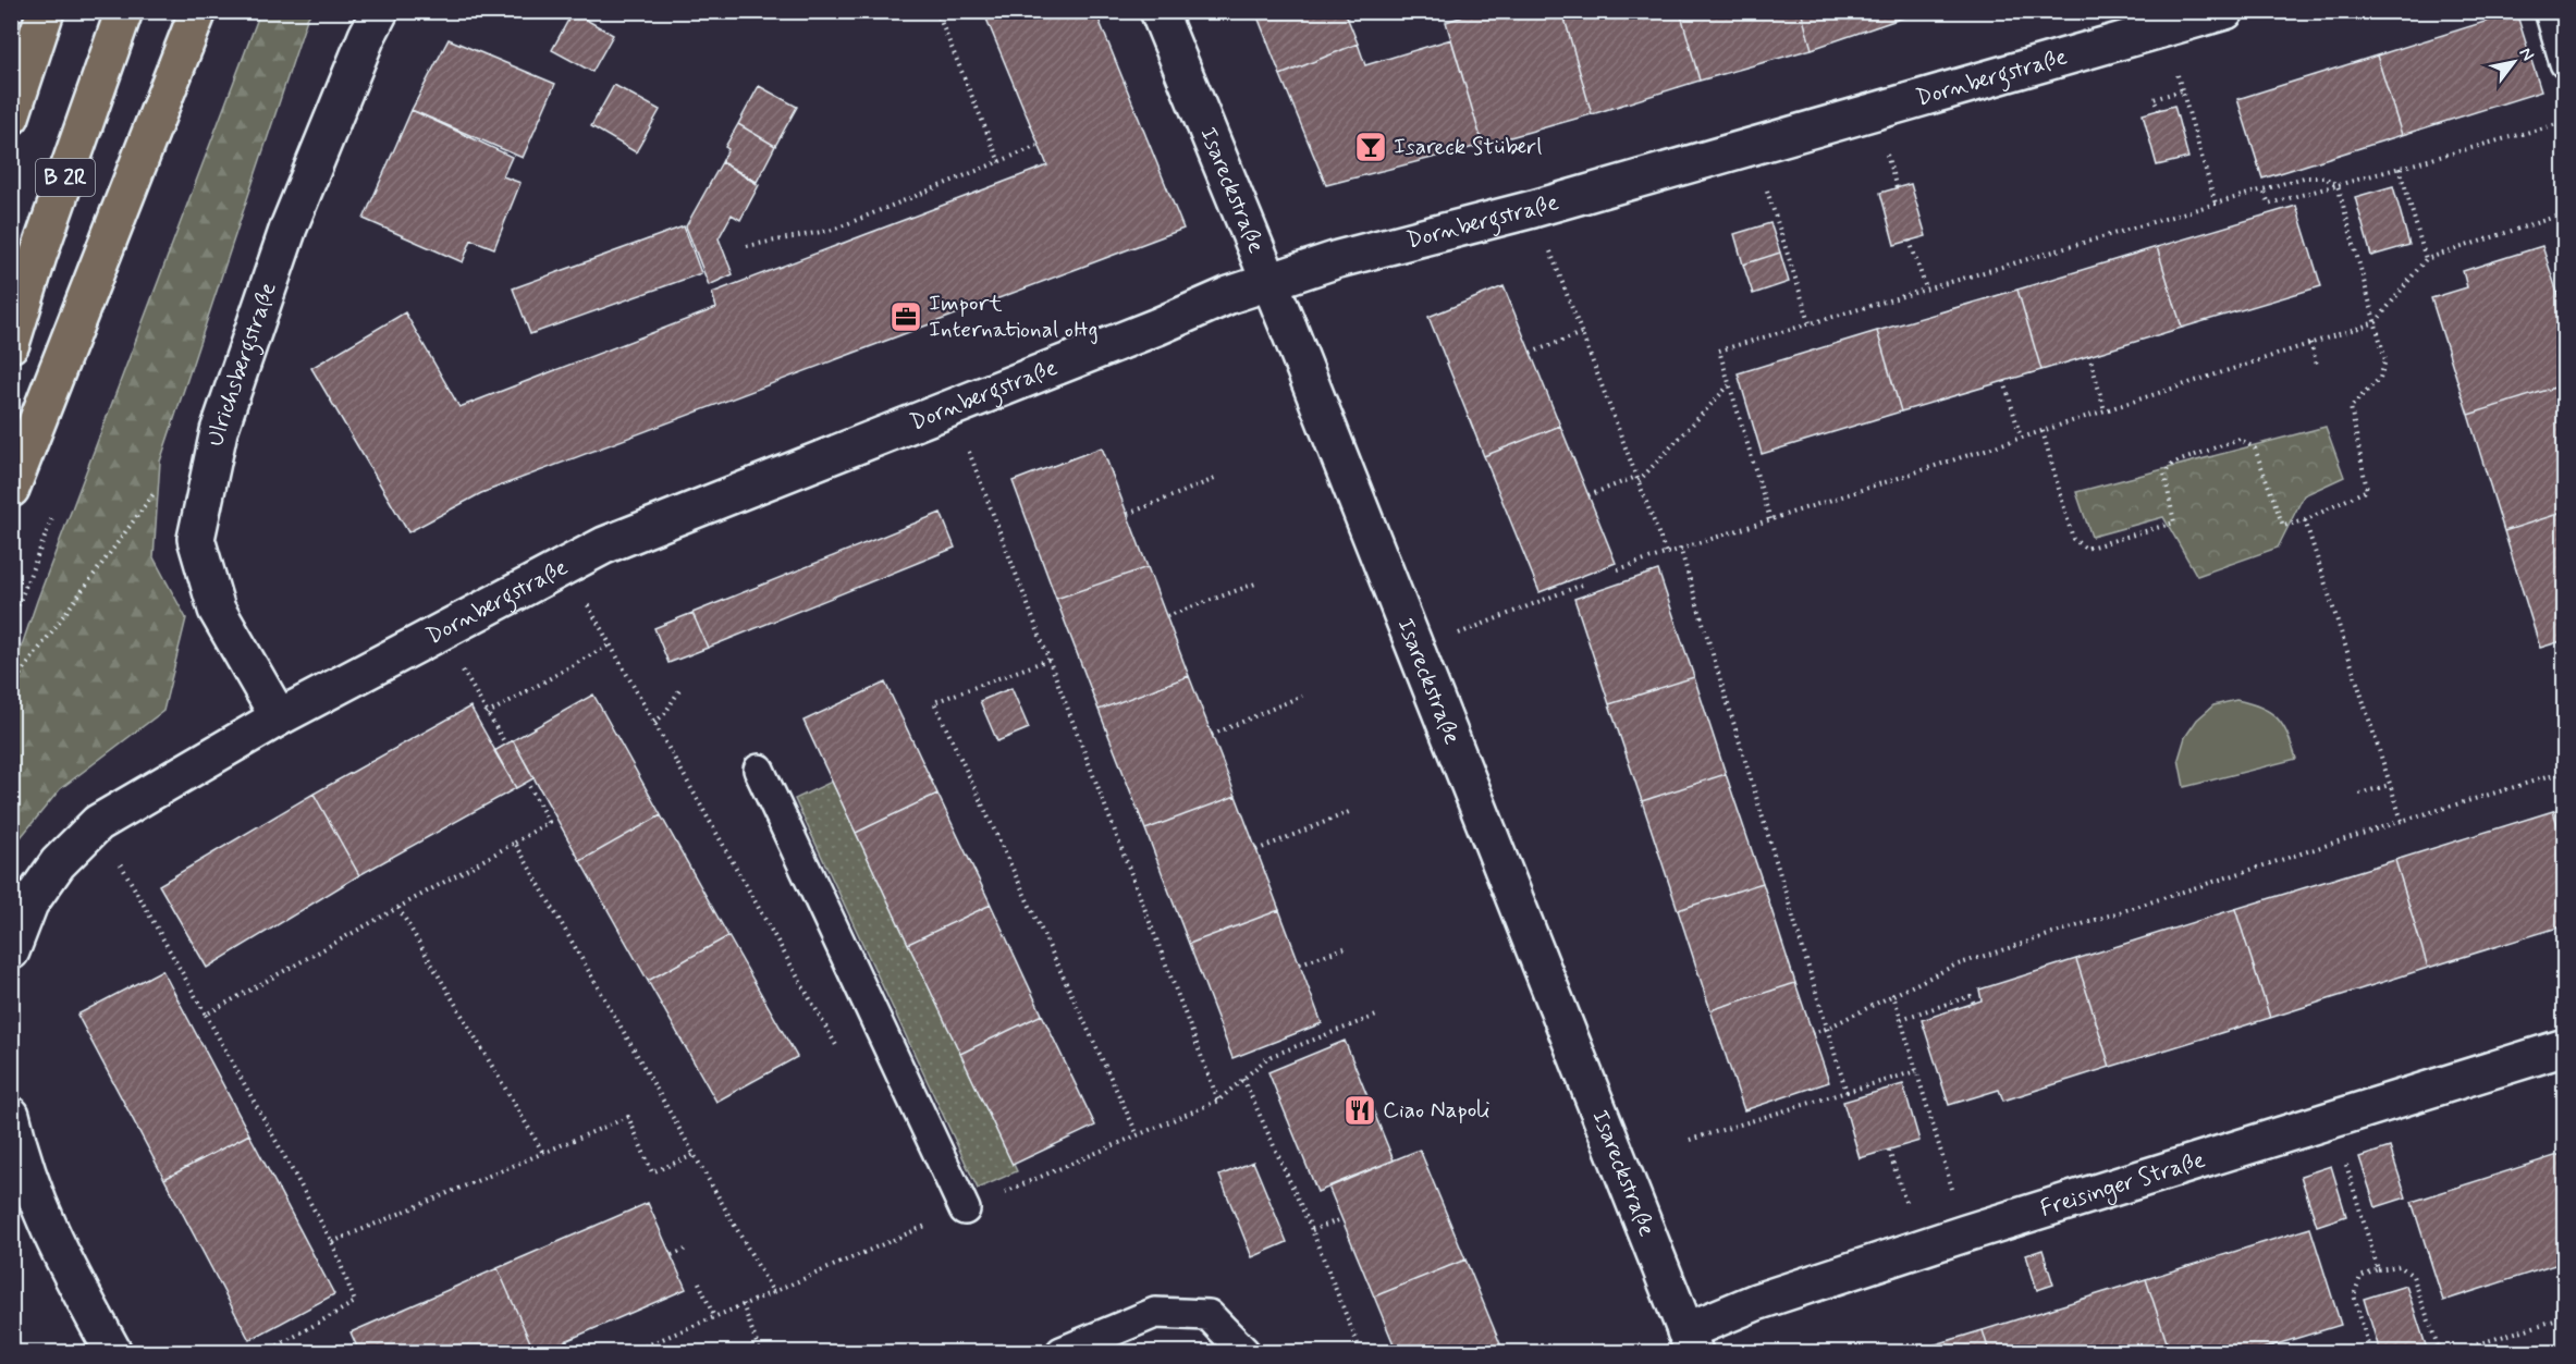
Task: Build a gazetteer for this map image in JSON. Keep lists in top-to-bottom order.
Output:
{
  "streets": {
    "highway": ["B 2R"],
    "street": [
      "Dornbergstraße",
      "Isareckstraße",
      "Ulrichsbergstraße",
      "Freisinger Straße"
    ]
  },
  "crossings": [
    ["Dornbergstraße", "Isareckstraße"],
    ["Dornbergstraße", "Ulrichsbergstraße"],
    ["Isareckstraße", "Freisinger Straße"]
  ],
  "places": {
    "bar": ["Isareck Stüberl"],
    "office": ["Import International oHg"],
    "restaurant": ["Ciao Napoli"]
  },
  "north": "top right"
}
